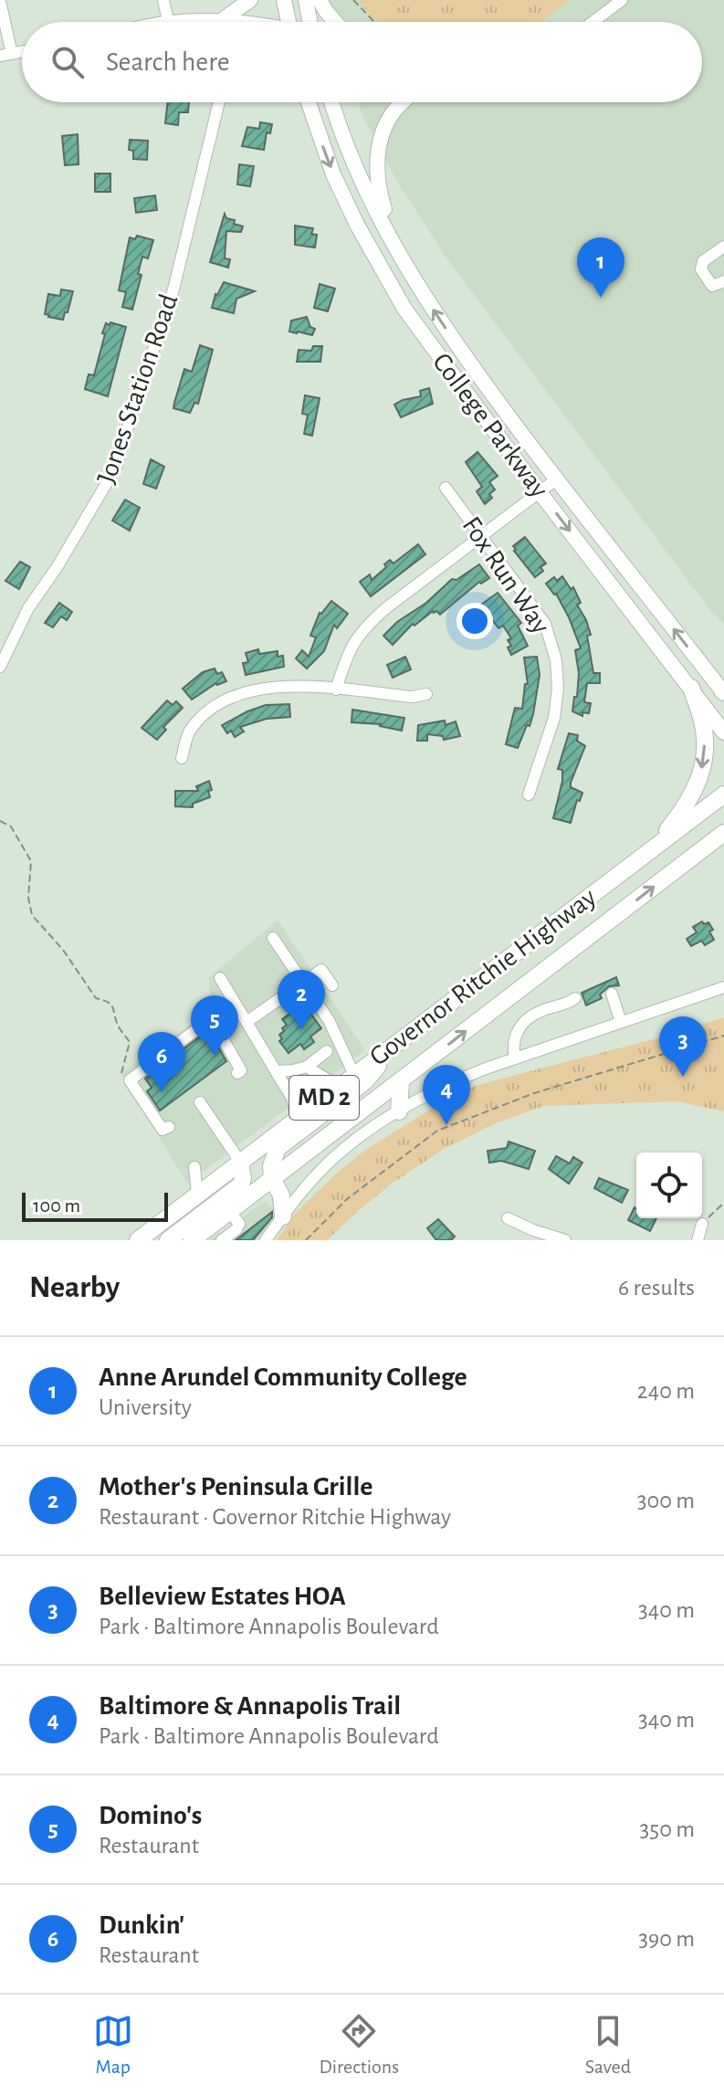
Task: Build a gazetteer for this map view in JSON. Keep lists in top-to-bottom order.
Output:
{
  "streets": {
    "highway": ["Governor Ritchie Highway", "MD 2"],
    "main road": ["College Parkway"],
    "street": ["Jones Station Road", "Fox Run Way"]
  },
  "scale_bar": "100 m",
  "page": {
    "search": "Search here",
    "pins": [
      "1",
      "2",
      "5",
      "3",
      "6",
      "4"
    ],
    "scale": "100 m",
    "heading": ["Nearby", "6 results"],
    "list": [
      {
        "mark": "1",
        "name": "Anne Arundel Community College",
        "note": "University",
        "value": "240 m"
      },
      {
        "mark": "2",
        "name": "Mother's Peninsula Grille",
        "note": "Restaurant · Governor Ritchie Highway",
        "value": "300 m"
      },
      {
        "mark": "3",
        "name": "Belleview Estates HOA",
        "note": "Park · Baltimore Annapolis Boulevard",
        "value": "340 m"
      },
      {
        "mark": "4",
        "name": "Baltimore & Annapolis Trail",
        "note": "Park · Baltimore Annapolis Boulevard",
        "value": "340 m"
      },
      {
        "mark": "5",
        "name": "Domino's",
        "note": "Restaurant",
        "value": "350 m"
      },
      {
        "mark": "6",
        "name": "Dunkin'",
        "note": "Restaurant",
        "value": "390 m"
      }
    ],
    "nav": ["Map", "Directions", "Saved"]
  }
}
